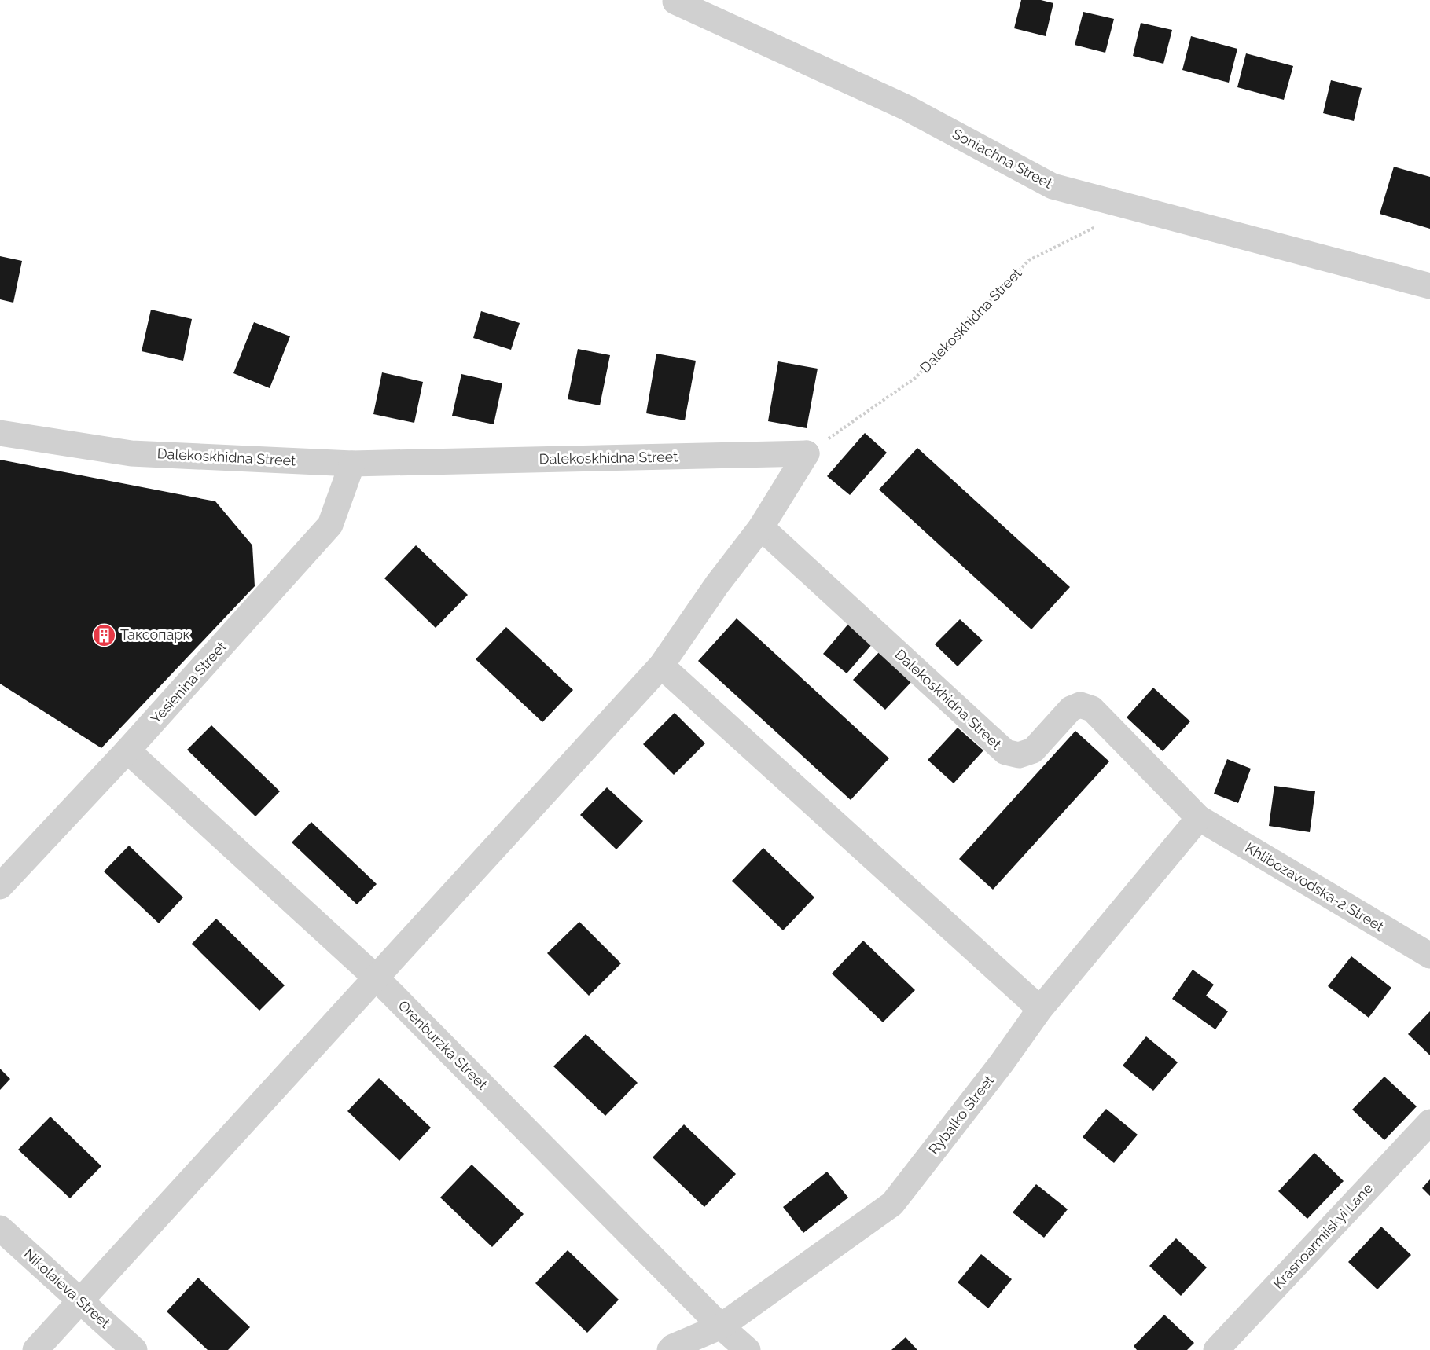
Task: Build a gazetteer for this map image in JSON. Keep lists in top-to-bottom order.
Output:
{
  "streets": {
    "street": [
      "Soniachna Street",
      "Dalekoskhidna Street",
      "Yesienina Street",
      "Khlibozavodska-2 Street",
      "Orenburzka Street",
      "Rybalko Street",
      "Krasnoarmiiskyi Lane",
      "Nikolaieva Street"
    ]
  },
  "crossings": [
    ["Soniachna Street", "Dalekoskhidna Street"],
    ["Dalekoskhidna Street", "Yesienina Street"],
    ["Dalekoskhidna Street", "Khlibozavodska-2 Street"],
    ["Dalekoskhidna Street", "Rybalko Street"],
    ["Yesienina Street", "Orenburzka Street"],
    ["Khlibozavodska-2 Street", "Rybalko Street"],
    ["Orenburzka Street", "Rybalko Street"]
  ],
  "places": {
    "building": ["Таксопарк"]
  }
}
